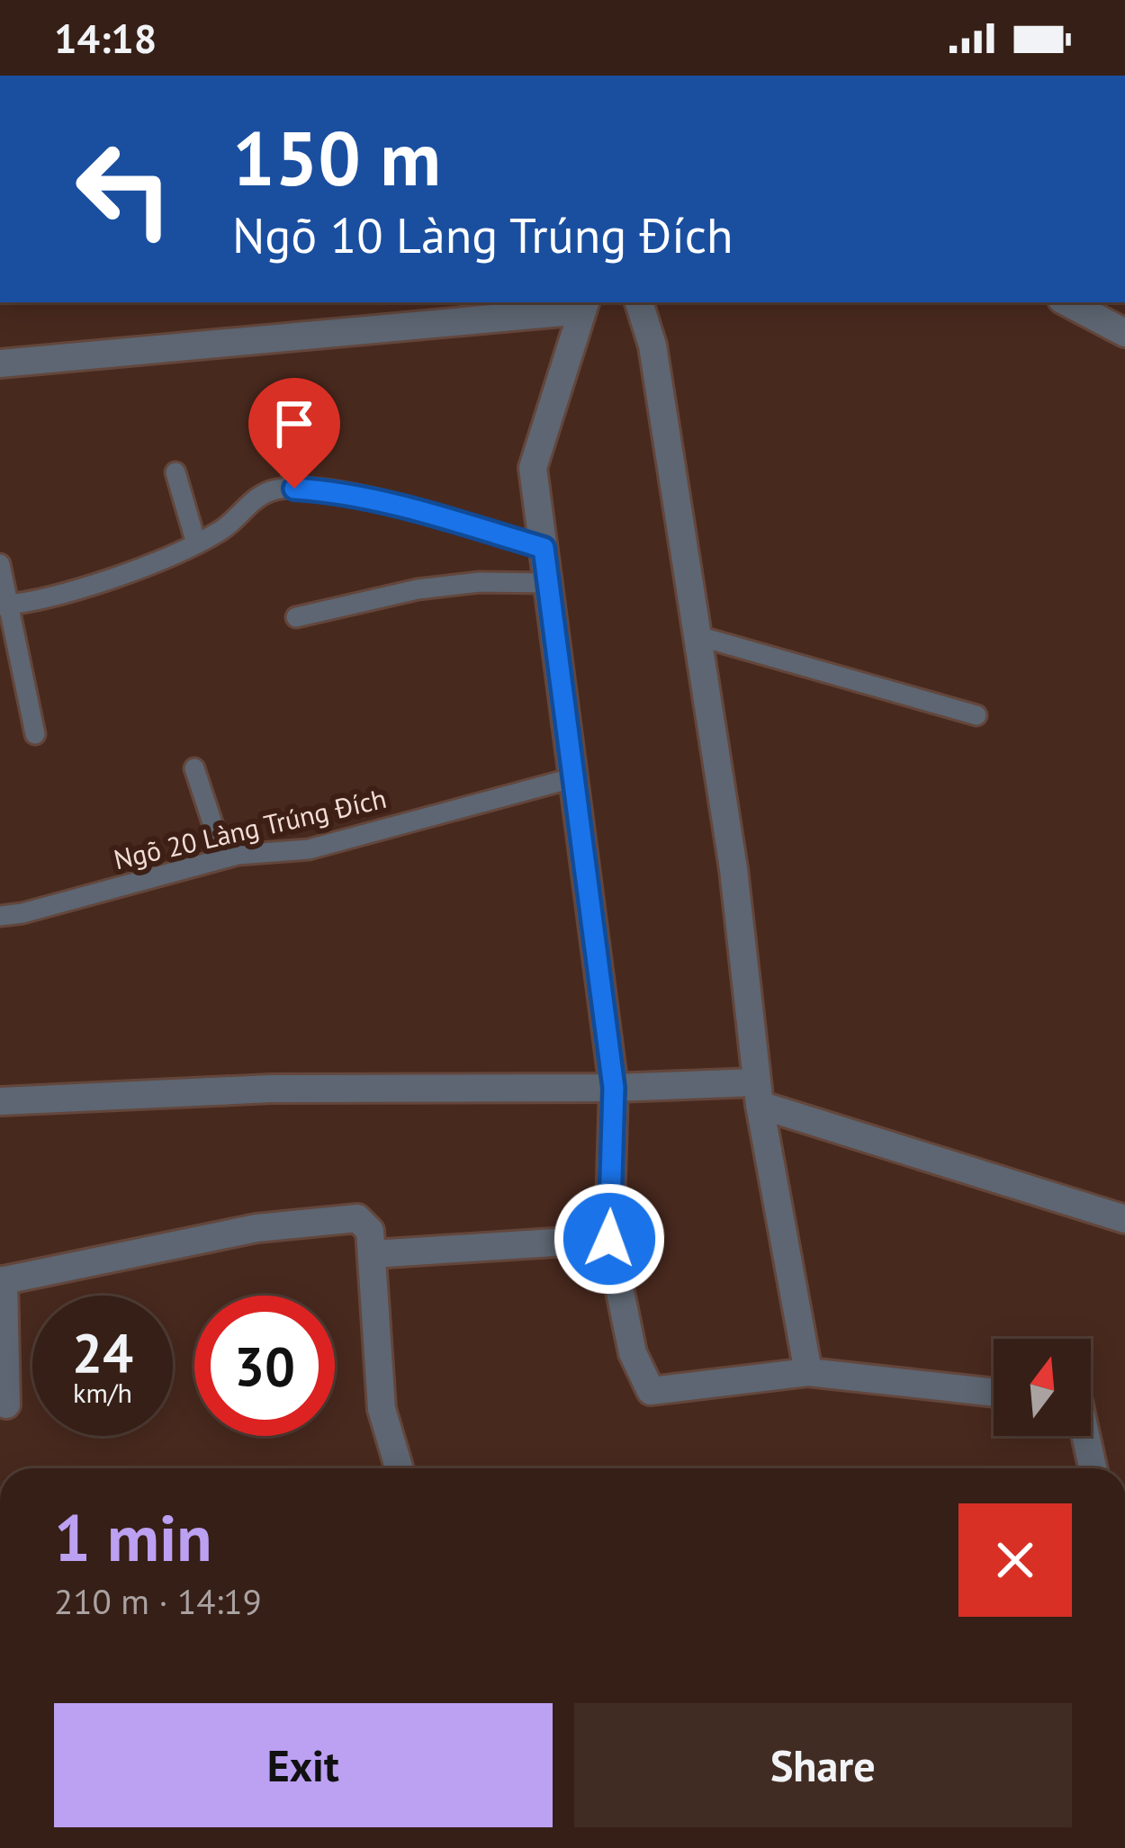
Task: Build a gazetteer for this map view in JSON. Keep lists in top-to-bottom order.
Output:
{
  "streets": {
    "lane": ["Ngõ 20 Làng Trúng Đích"]
  },
  "north": "top",
  "page": {
    "status": "14:18",
    "turn": ["150 m", "Ngõ 10 Làng Trúng Đích"],
    "speed": "24 km/h",
    "limit": "30",
    "heading": ["1 min", "210 m · 14:19"],
    "buttons": ["Exit", "Share"]
  }
}
